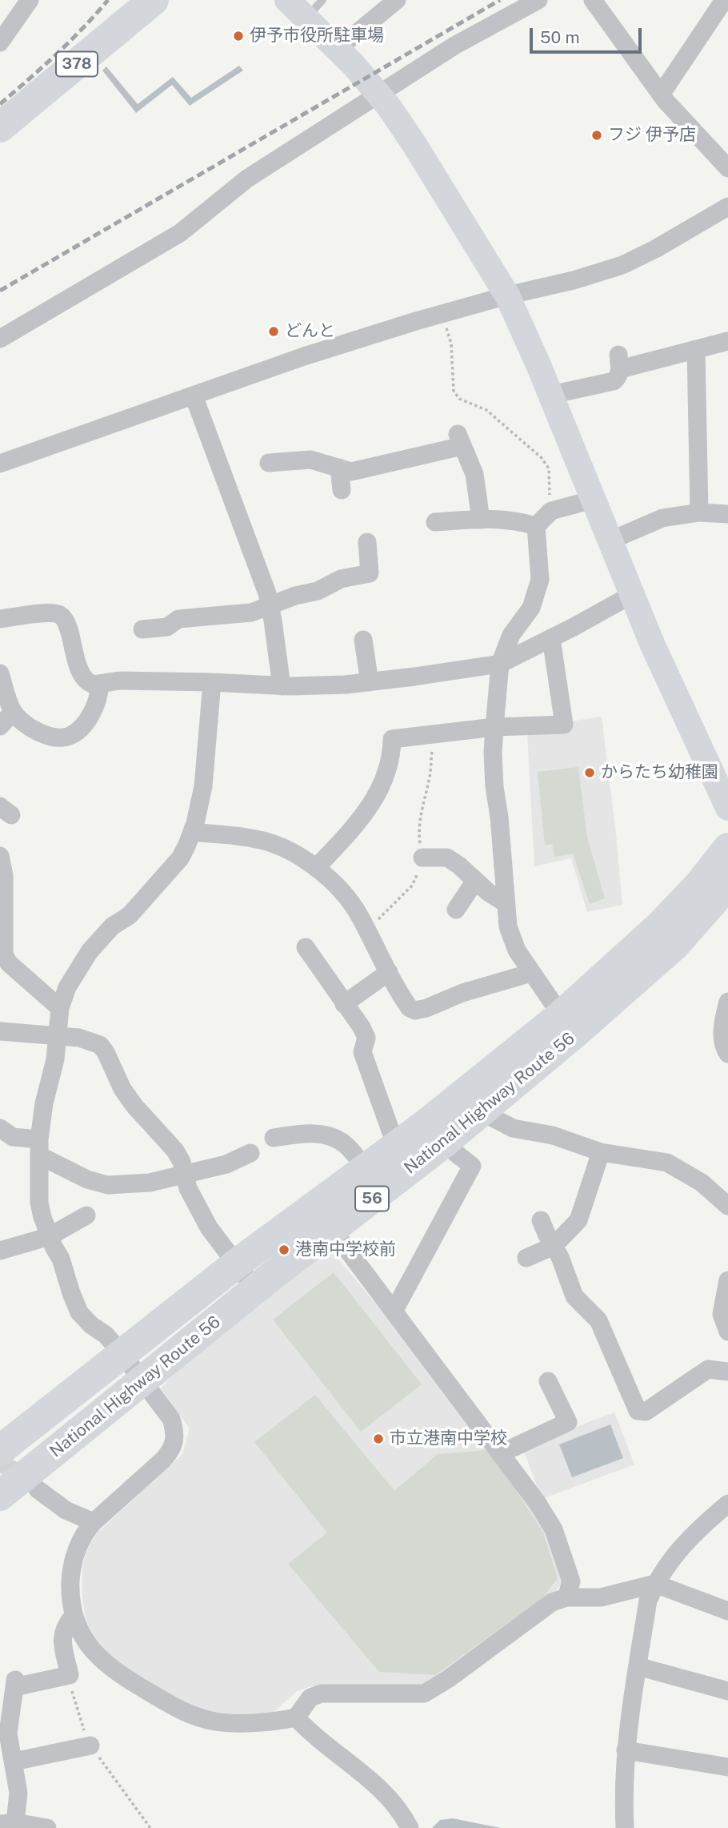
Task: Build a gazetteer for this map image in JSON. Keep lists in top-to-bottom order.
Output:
{
  "streets": {
    "highway": ["378", "National Highway Route 56", "56"]
  },
  "places": [
    "伊予市役所駐車場",
    "フジ 伊予店",
    "どんと",
    "からたち幼稚園",
    "港南中学校前",
    "市立港南中学校"
  ],
  "scale_bar": "50 m"
}
